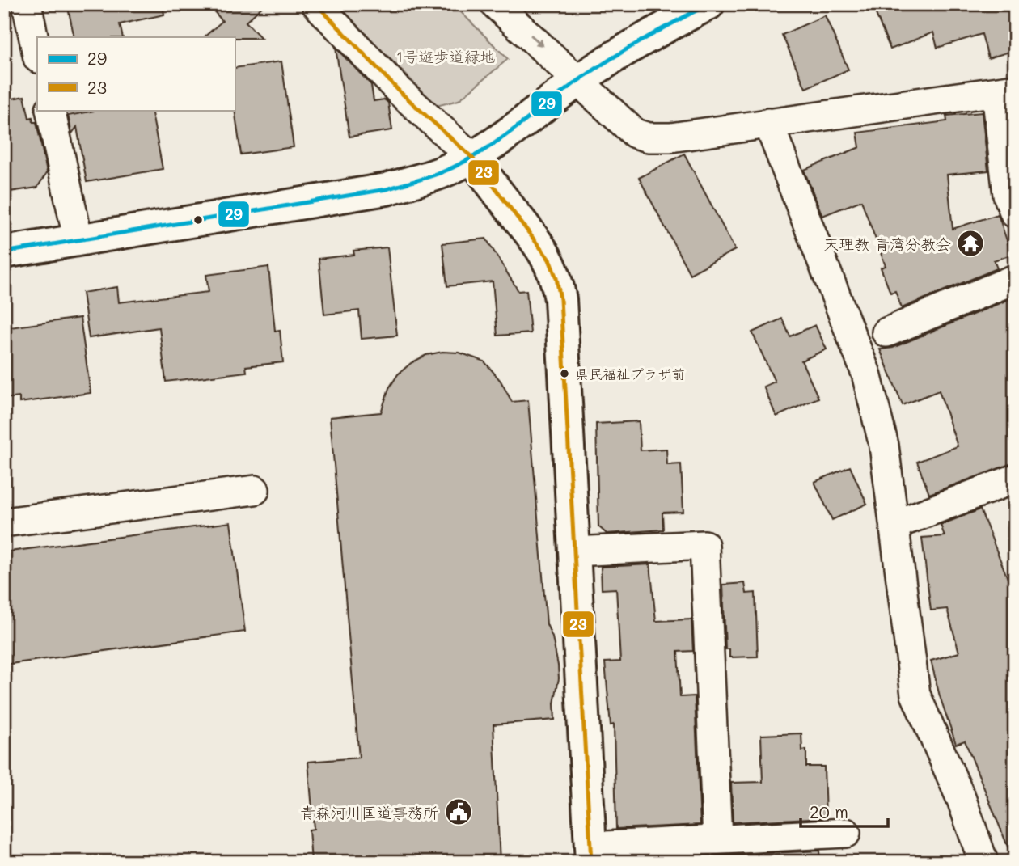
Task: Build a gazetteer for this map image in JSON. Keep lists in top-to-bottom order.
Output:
{
  "parks": ["1号遊歩道緑地"],
  "places": {
    "temple": ["天理教 青湾分教会"],
    "other": ["県民福祉プラザ前"],
    "public building": ["青森河川国道事務所"]
  },
  "lines": ["transit line 29", "transit line 23"],
  "legend": ["29", "23"],
  "scale_bar": "20 m"
}
